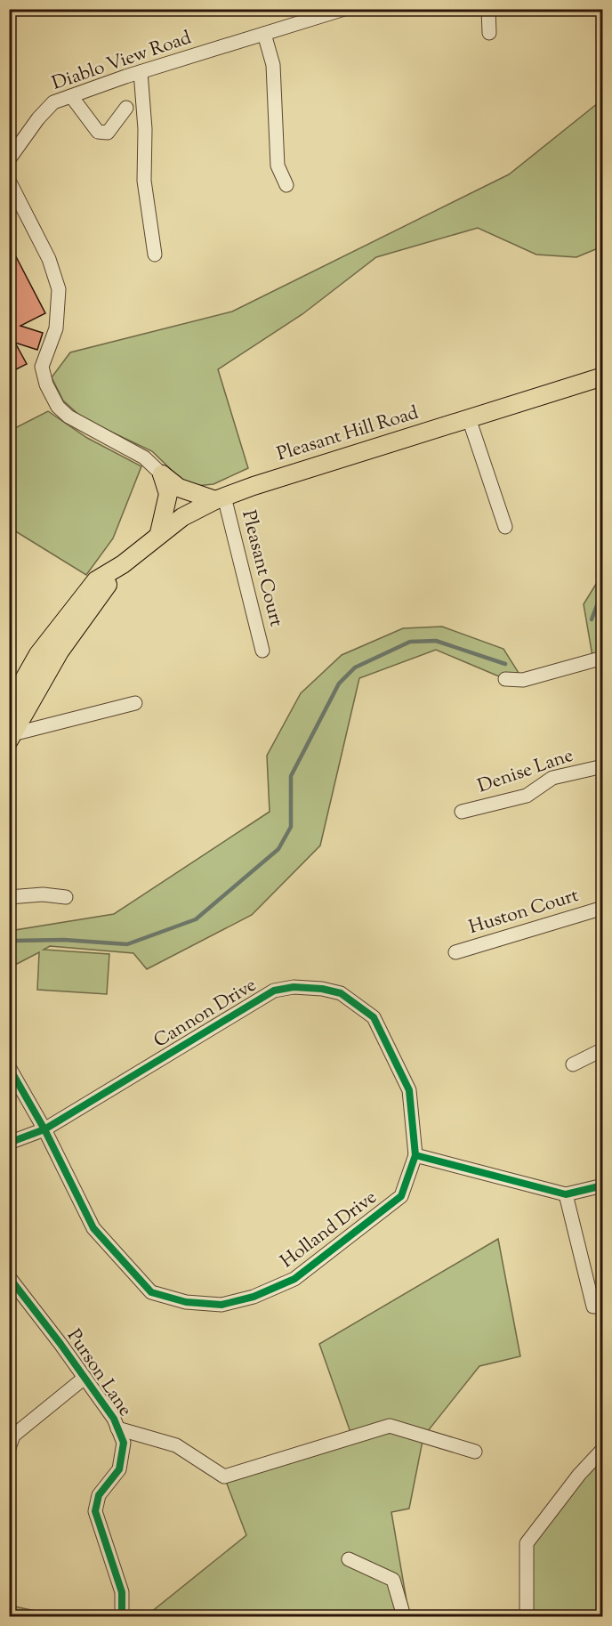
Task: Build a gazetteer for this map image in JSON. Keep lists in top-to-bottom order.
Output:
{
  "streets": {
    "main road": ["Pleasant Hill Road"],
    "street": [
      "Diablo View Road",
      "Pleasant Court",
      "Denise Lane",
      "Huston Court",
      "Cannon Drive",
      "Holland Drive",
      "Purson Lane"
    ]
  },
  "crossings": [
    ["Pleasant Hill Road", "Pleasant Court"],
    ["Cannon Drive", "Holland Drive"]
  ]
}
